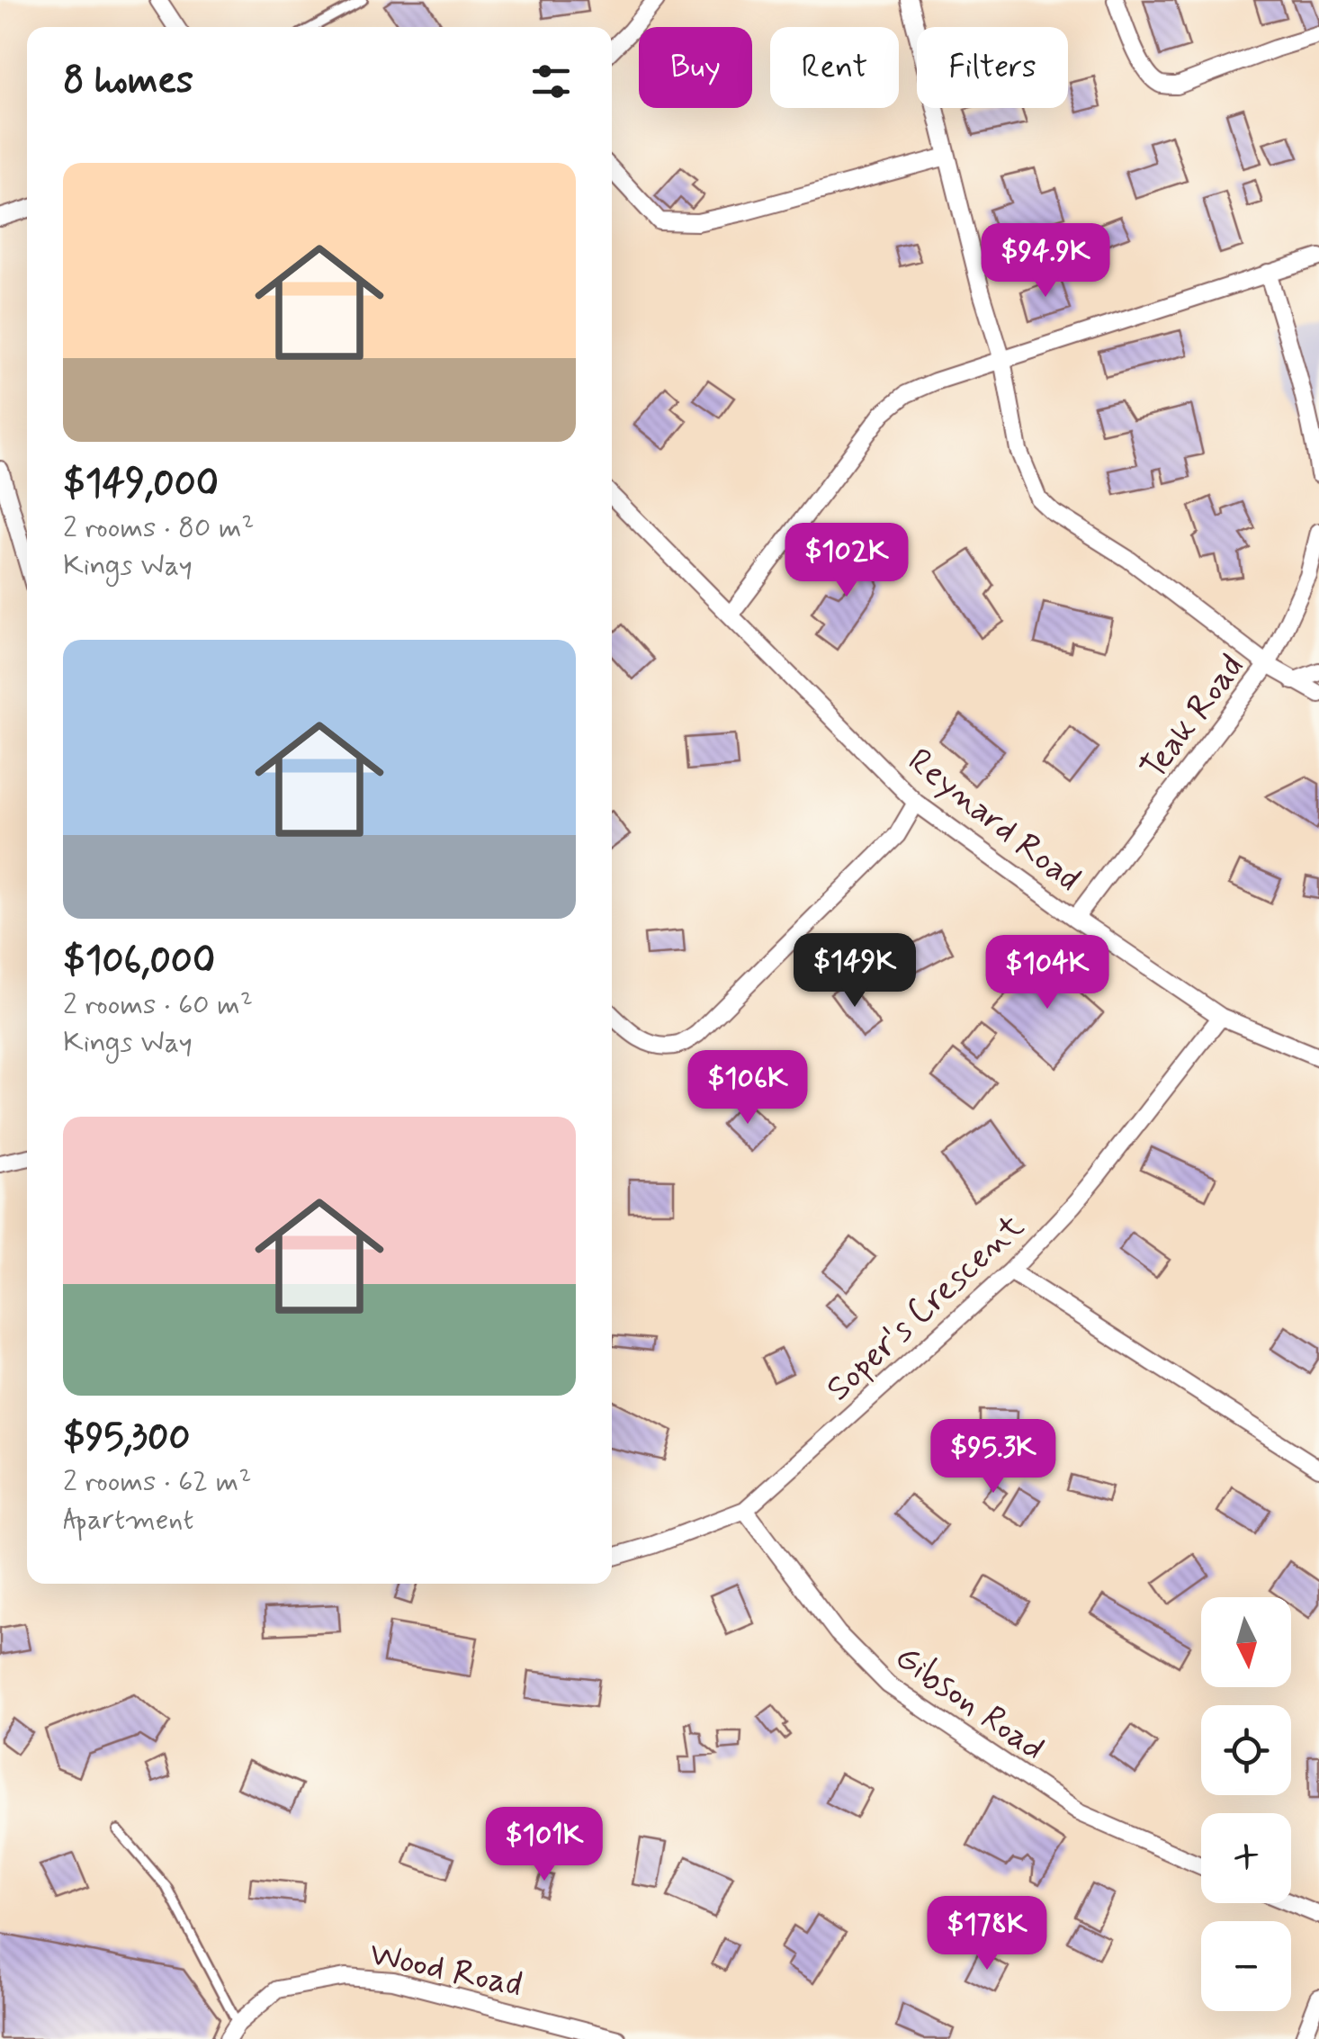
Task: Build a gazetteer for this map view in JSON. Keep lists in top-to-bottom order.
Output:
{
  "streets": {
    "street": [
      "Teak Road",
      "Reynard Road",
      "Soper's Crescent",
      "Gibson Road",
      "Wood Road"
    ]
  },
  "crossings": [
    ["Teak Road", "Reynard Road"],
    ["Reynard Road", "Soper's Crescent"],
    ["Soper's Crescent", "Gibson Road"]
  ],
  "north": "bottom",
  "page": {
    "chip": ["Buy", "Rent", "Filters"],
    "heading": "8 homes",
    "list": [
      {
        "name": "$149,000",
        "note": "2 rooms · 80 m² · Kings Way"
      },
      {
        "name": "$106,000",
        "note": "2 rooms · 60 m² · Kings Way"
      },
      {
        "name": "$95,300",
        "note": "2 rooms · 62 m² · Apartment"
      }
    ],
    "price": [
      "$94.9K",
      "$102K",
      "$149K",
      "$104K",
      "$106K",
      "$95.3K",
      "$101K",
      "$178K"
    ],
    "map_buttons": ["+", "−"]
  }
}
